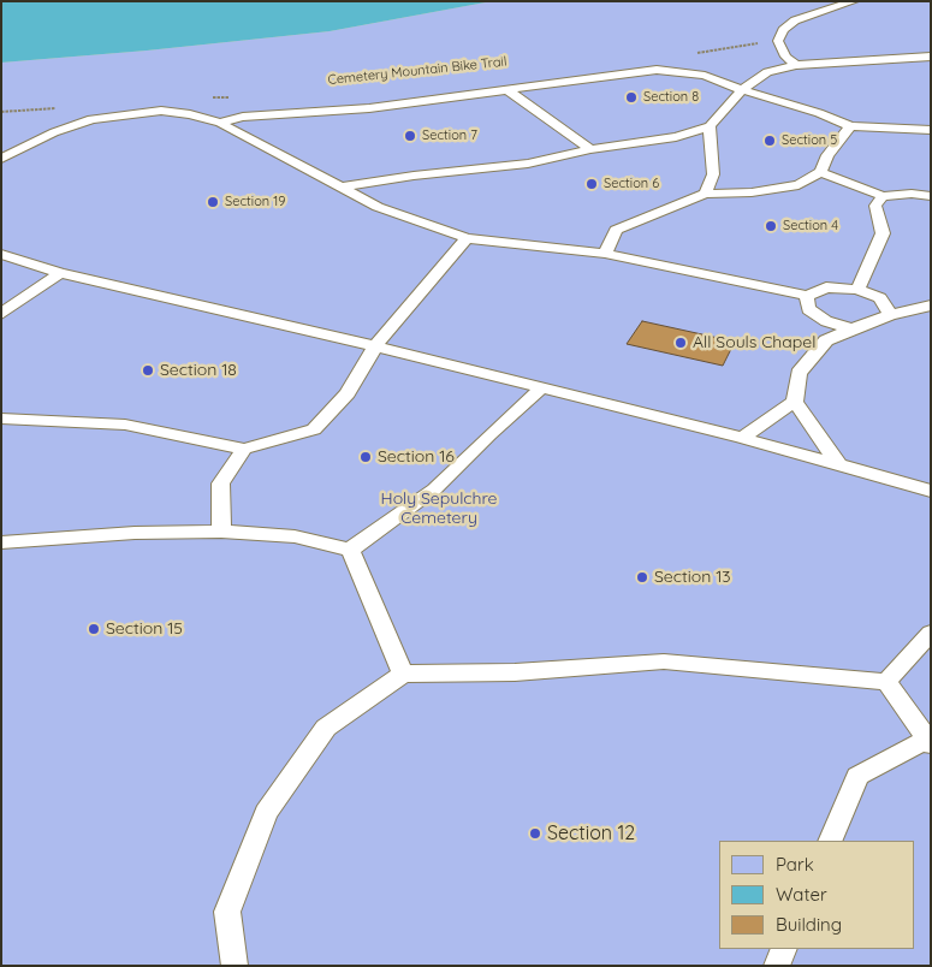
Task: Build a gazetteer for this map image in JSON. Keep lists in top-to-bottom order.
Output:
{
  "parks": ["Holy Sepulchre Cemetery"],
  "places": [
    "Section 8",
    "Section 7",
    "Section 5",
    "Section 6",
    "Section 19",
    "Section 4",
    "All Souls Chapel",
    "Section 18",
    "Section 16",
    "Section 13",
    "Section 15",
    "Section 12"
  ],
  "legend": ["Park", "Water", "Building"]
}
